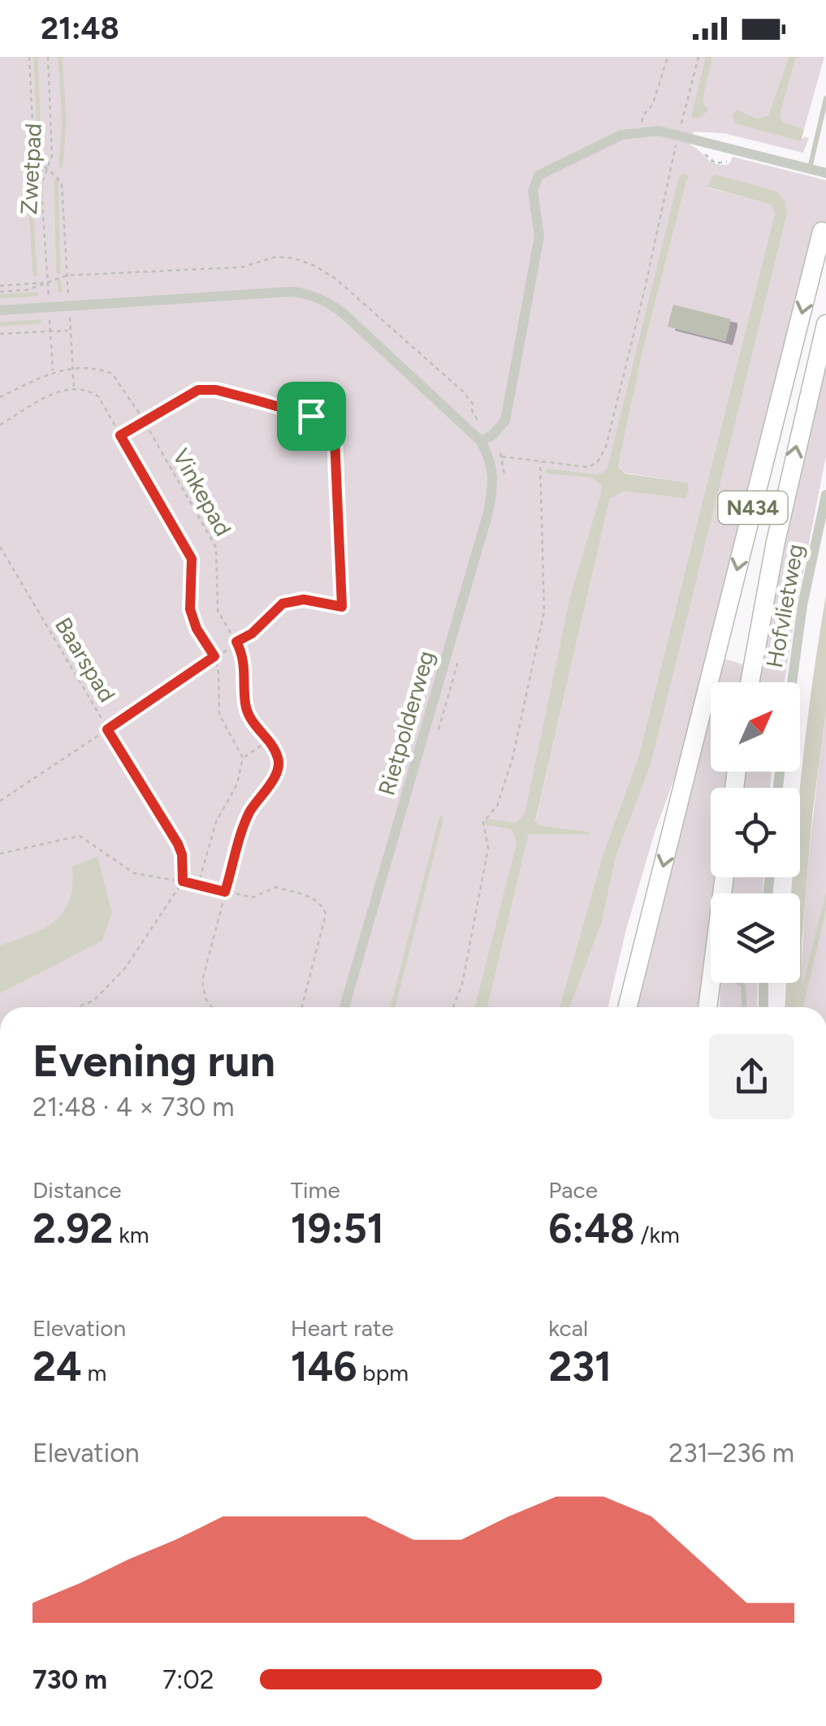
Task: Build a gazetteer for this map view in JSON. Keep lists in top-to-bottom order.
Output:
{
  "streets": {
    "highway": ["N434"],
    "street": ["Hofvlietweg", "Rietpolderweg"],
    "path": ["Zwetpad", "Vinkepad", "Baarspad"]
  },
  "north": "top right",
  "page": {
    "status": "21:48",
    "heading": ["Evening run", "21:48 · 4 × 730 m"],
    "stats": [
      ["Distance", "2.92 km"],
      ["Time", "19:51"],
      ["Pace", "6:48 /km"],
      ["Elevation", "24 m"],
      ["Heart rate", "146 bpm"],
      ["kcal", "231"]
    ],
    "chart": ["Elevation", "231–236 m"],
    "list": [
      {
        "name": "730 m",
        "note": "7:02"
      }
    ]
  }
}
